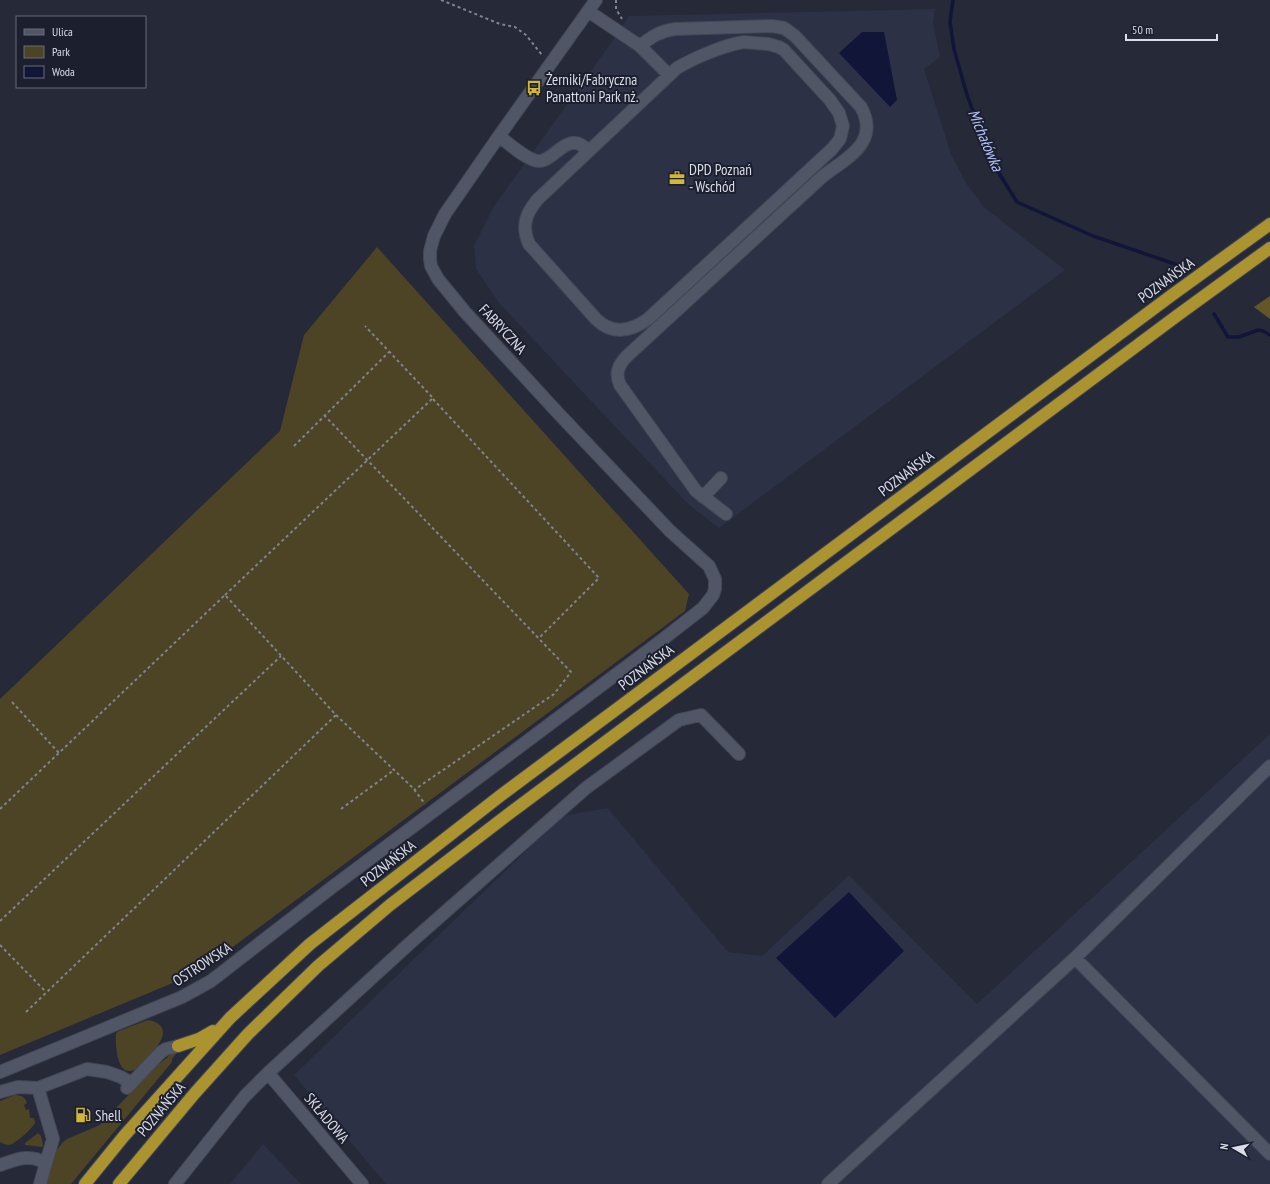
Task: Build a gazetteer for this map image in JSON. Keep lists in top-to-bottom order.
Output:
{
  "streets": {
    "highway": ["POZNAŃSKA"],
    "street": ["FABRYCZNA", "OSTROWSKA", "SKŁADOWA"]
  },
  "crossings": [
    ["FABRYCZNA", "OSTROWSKA"]
  ],
  "water": ["Michałówka"],
  "places": {
    "bus stop": ["Żerniki/Fabryczna Panattoni Park nż."],
    "office": ["DPD Poznań - Wschód"],
    "fuel station": ["Shell"]
  },
  "legend": ["Ulica", "Park", "Woda"],
  "scale_bar": "50 m",
  "north": "left"
}
